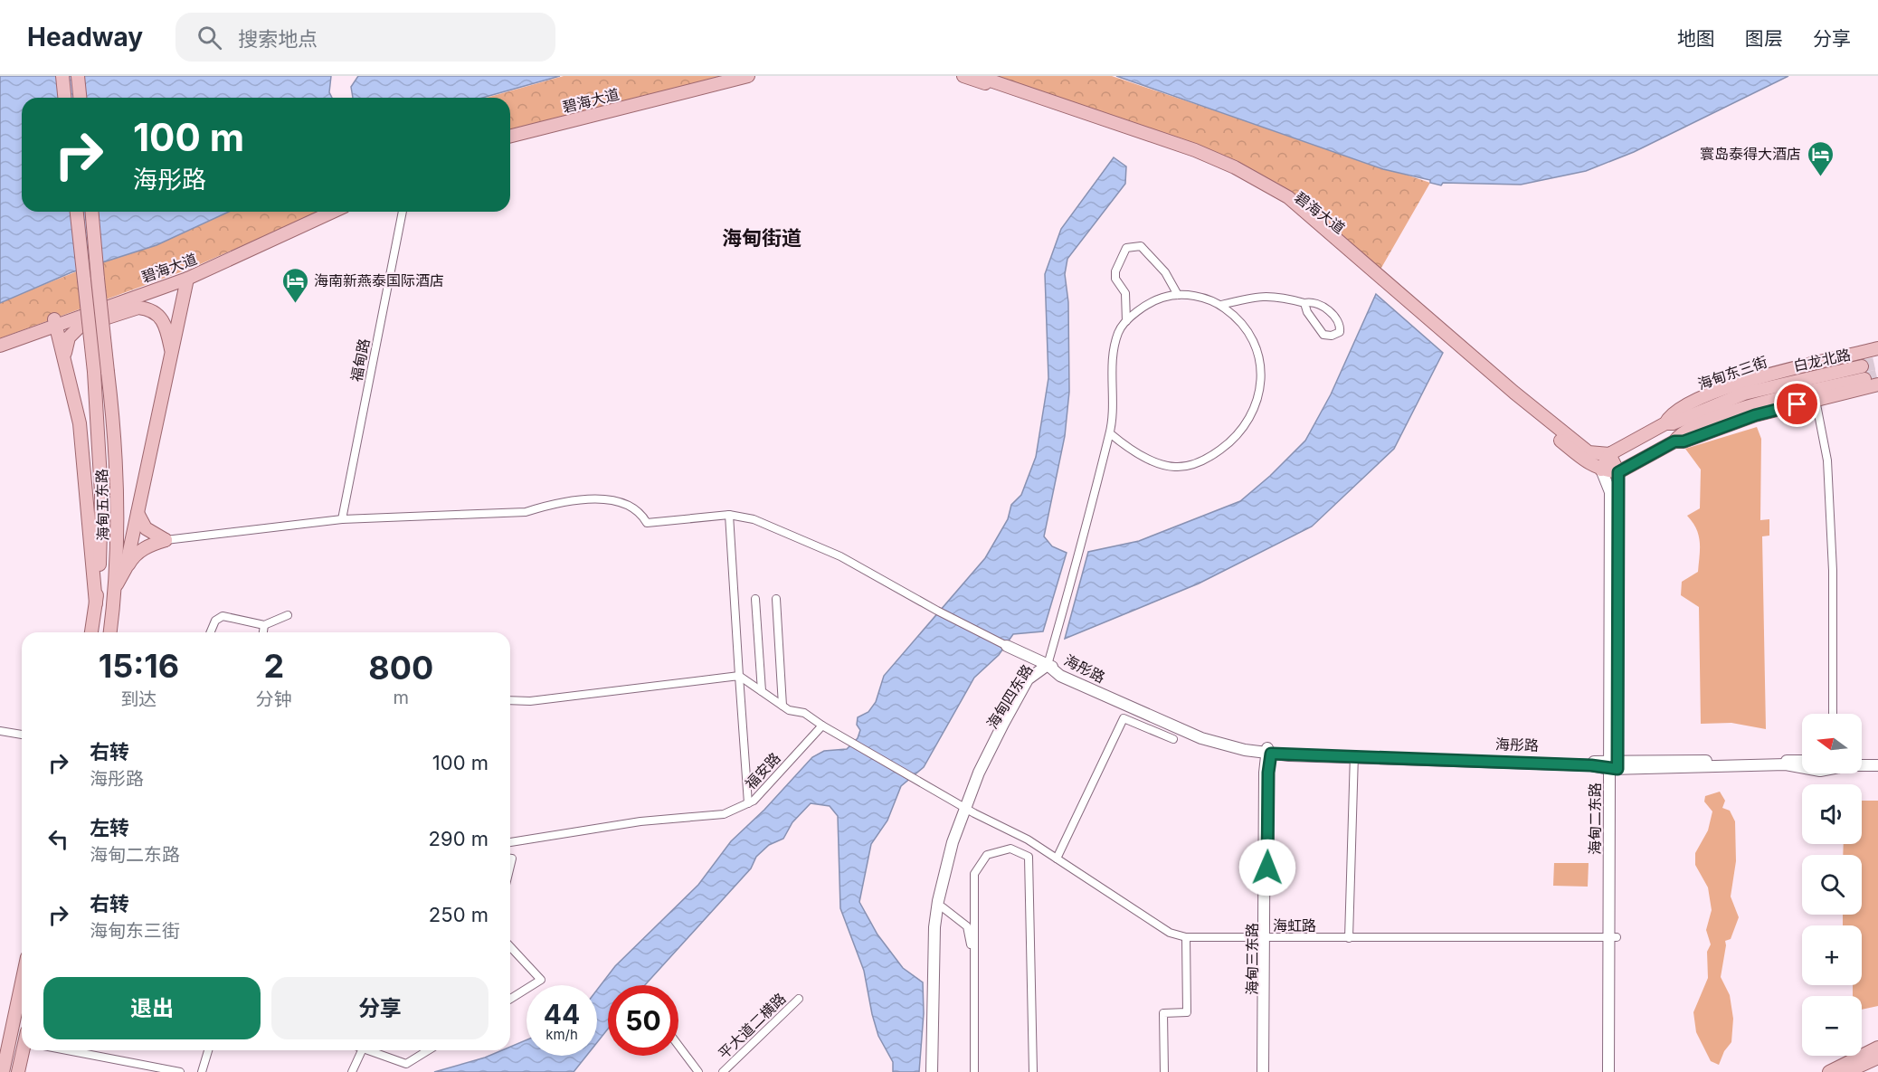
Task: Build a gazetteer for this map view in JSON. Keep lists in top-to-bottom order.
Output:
{
  "streets": {
    "main road": [
      "碧海大道",
      "白龙北路",
      "海甸东三街",
      "海甸五东路",
      "海彤路",
      "海甸四东路",
      "海甸二东路"
    ],
    "street": [
      "福甸路",
      "福安路",
      "海虹路",
      "平大道二横路"
    ]
  },
  "crossings": [
    ["碧海大道", "海甸东三街"],
    ["碧海大道", "海甸二东路"],
    ["白龙北路", "海甸东三街"],
    ["海彤路", "海甸四东路"],
    ["海彤路", "海甸二东路"],
    ["海甸四东路", "海虹路"],
    ["海甸二东路", "海虹路"]
  ],
  "districts": ["海甸街道"],
  "places": {
    "hotel": ["寰岛泰得大酒店", "海南新燕泰国际酒店"]
  },
  "north": "left",
  "page": {
    "header": "Headway",
    "search": "搜索地点",
    "nav": ["地图", "图层", "分享"],
    "turn": ["100 m", "海彤路"],
    "eta": [
      "15:16",
      "到达",
      "2",
      "分钟",
      "800",
      "m"
    ],
    "map_buttons": ["+", "−"],
    "list": [
      {
        "name": "右转",
        "note": "海彤路",
        "value": "100 m"
      },
      {
        "name": "左转",
        "note": "海甸二东路",
        "value": "290 m"
      },
      {
        "name": "右转",
        "note": "海甸东三街",
        "value": "250 m"
      }
    ],
    "buttons": ["退出", "分享"],
    "speed": "44 km/h",
    "limit": "50"
  }
}
